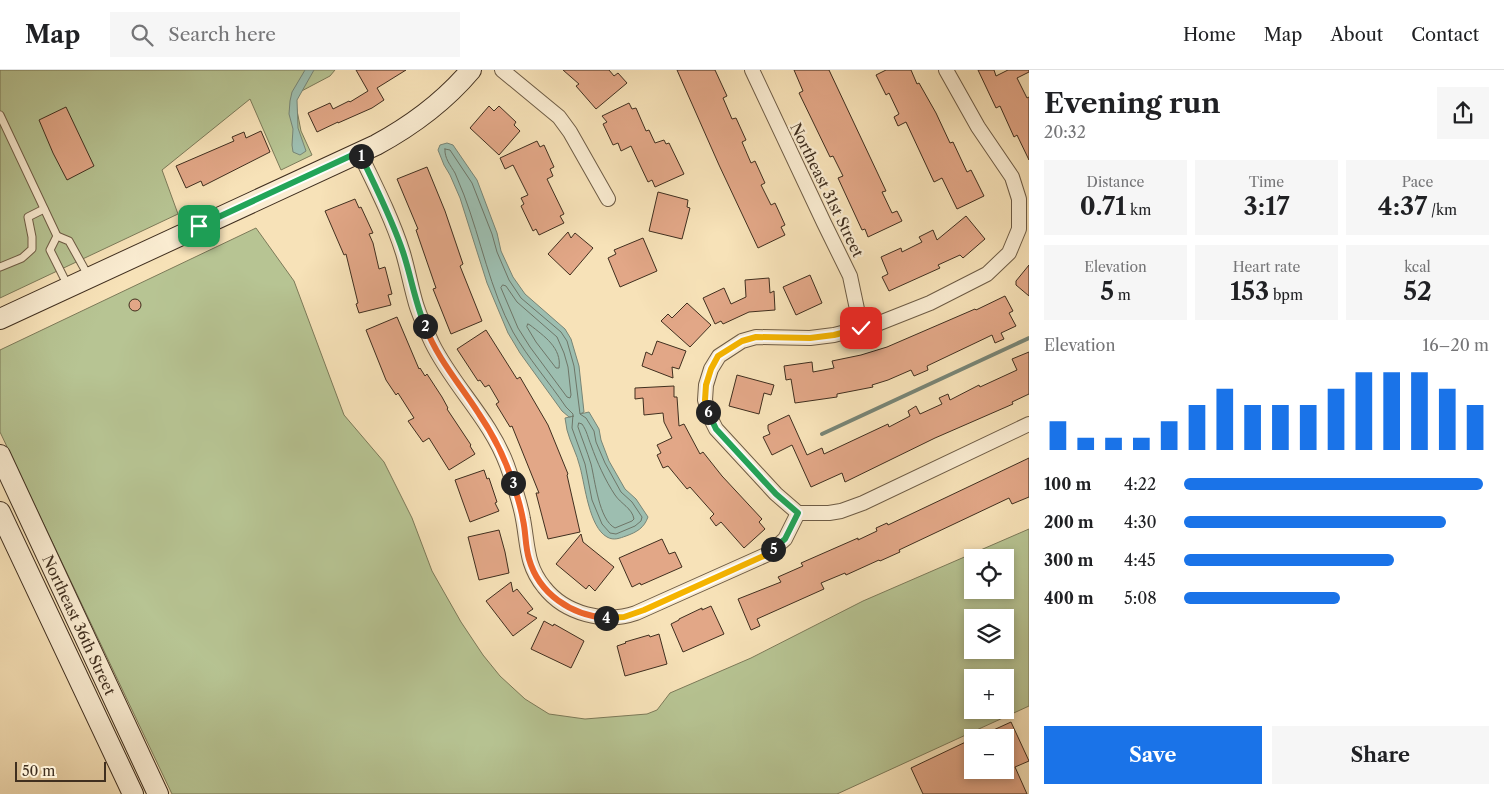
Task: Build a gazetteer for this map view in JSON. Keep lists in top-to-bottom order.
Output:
{
  "streets": {
    "main road": ["Northeast 36th Street"],
    "street": ["Northeast 31st Street"]
  },
  "scale_bar": "50 m",
  "page": {
    "header": "Map",
    "search": "Search here",
    "nav": [
      "Home",
      "Map",
      "About",
      "Contact"
    ],
    "heading": ["Evening run", "20:32"],
    "pins": [
      "1",
      "2",
      "6",
      "3",
      "5",
      "4"
    ],
    "stats": [
      ["Distance", "0.71 km"],
      ["Time", "3:17"],
      ["Pace", "4:37 /km"],
      ["Elevation", "5 m"],
      ["Heart rate", "153 bpm"],
      ["kcal", "52"]
    ],
    "chart": ["Elevation", "16–20 m"],
    "list": [
      {
        "name": "100 m",
        "note": "4:22"
      },
      {
        "name": "200 m",
        "note": "4:30"
      },
      {
        "name": "300 m",
        "note": "4:45"
      },
      {
        "name": "400 m",
        "note": "5:08"
      }
    ],
    "map_buttons": ["+", "−"],
    "buttons": ["Save", "Share"],
    "scale": "50 m"
  }
}
